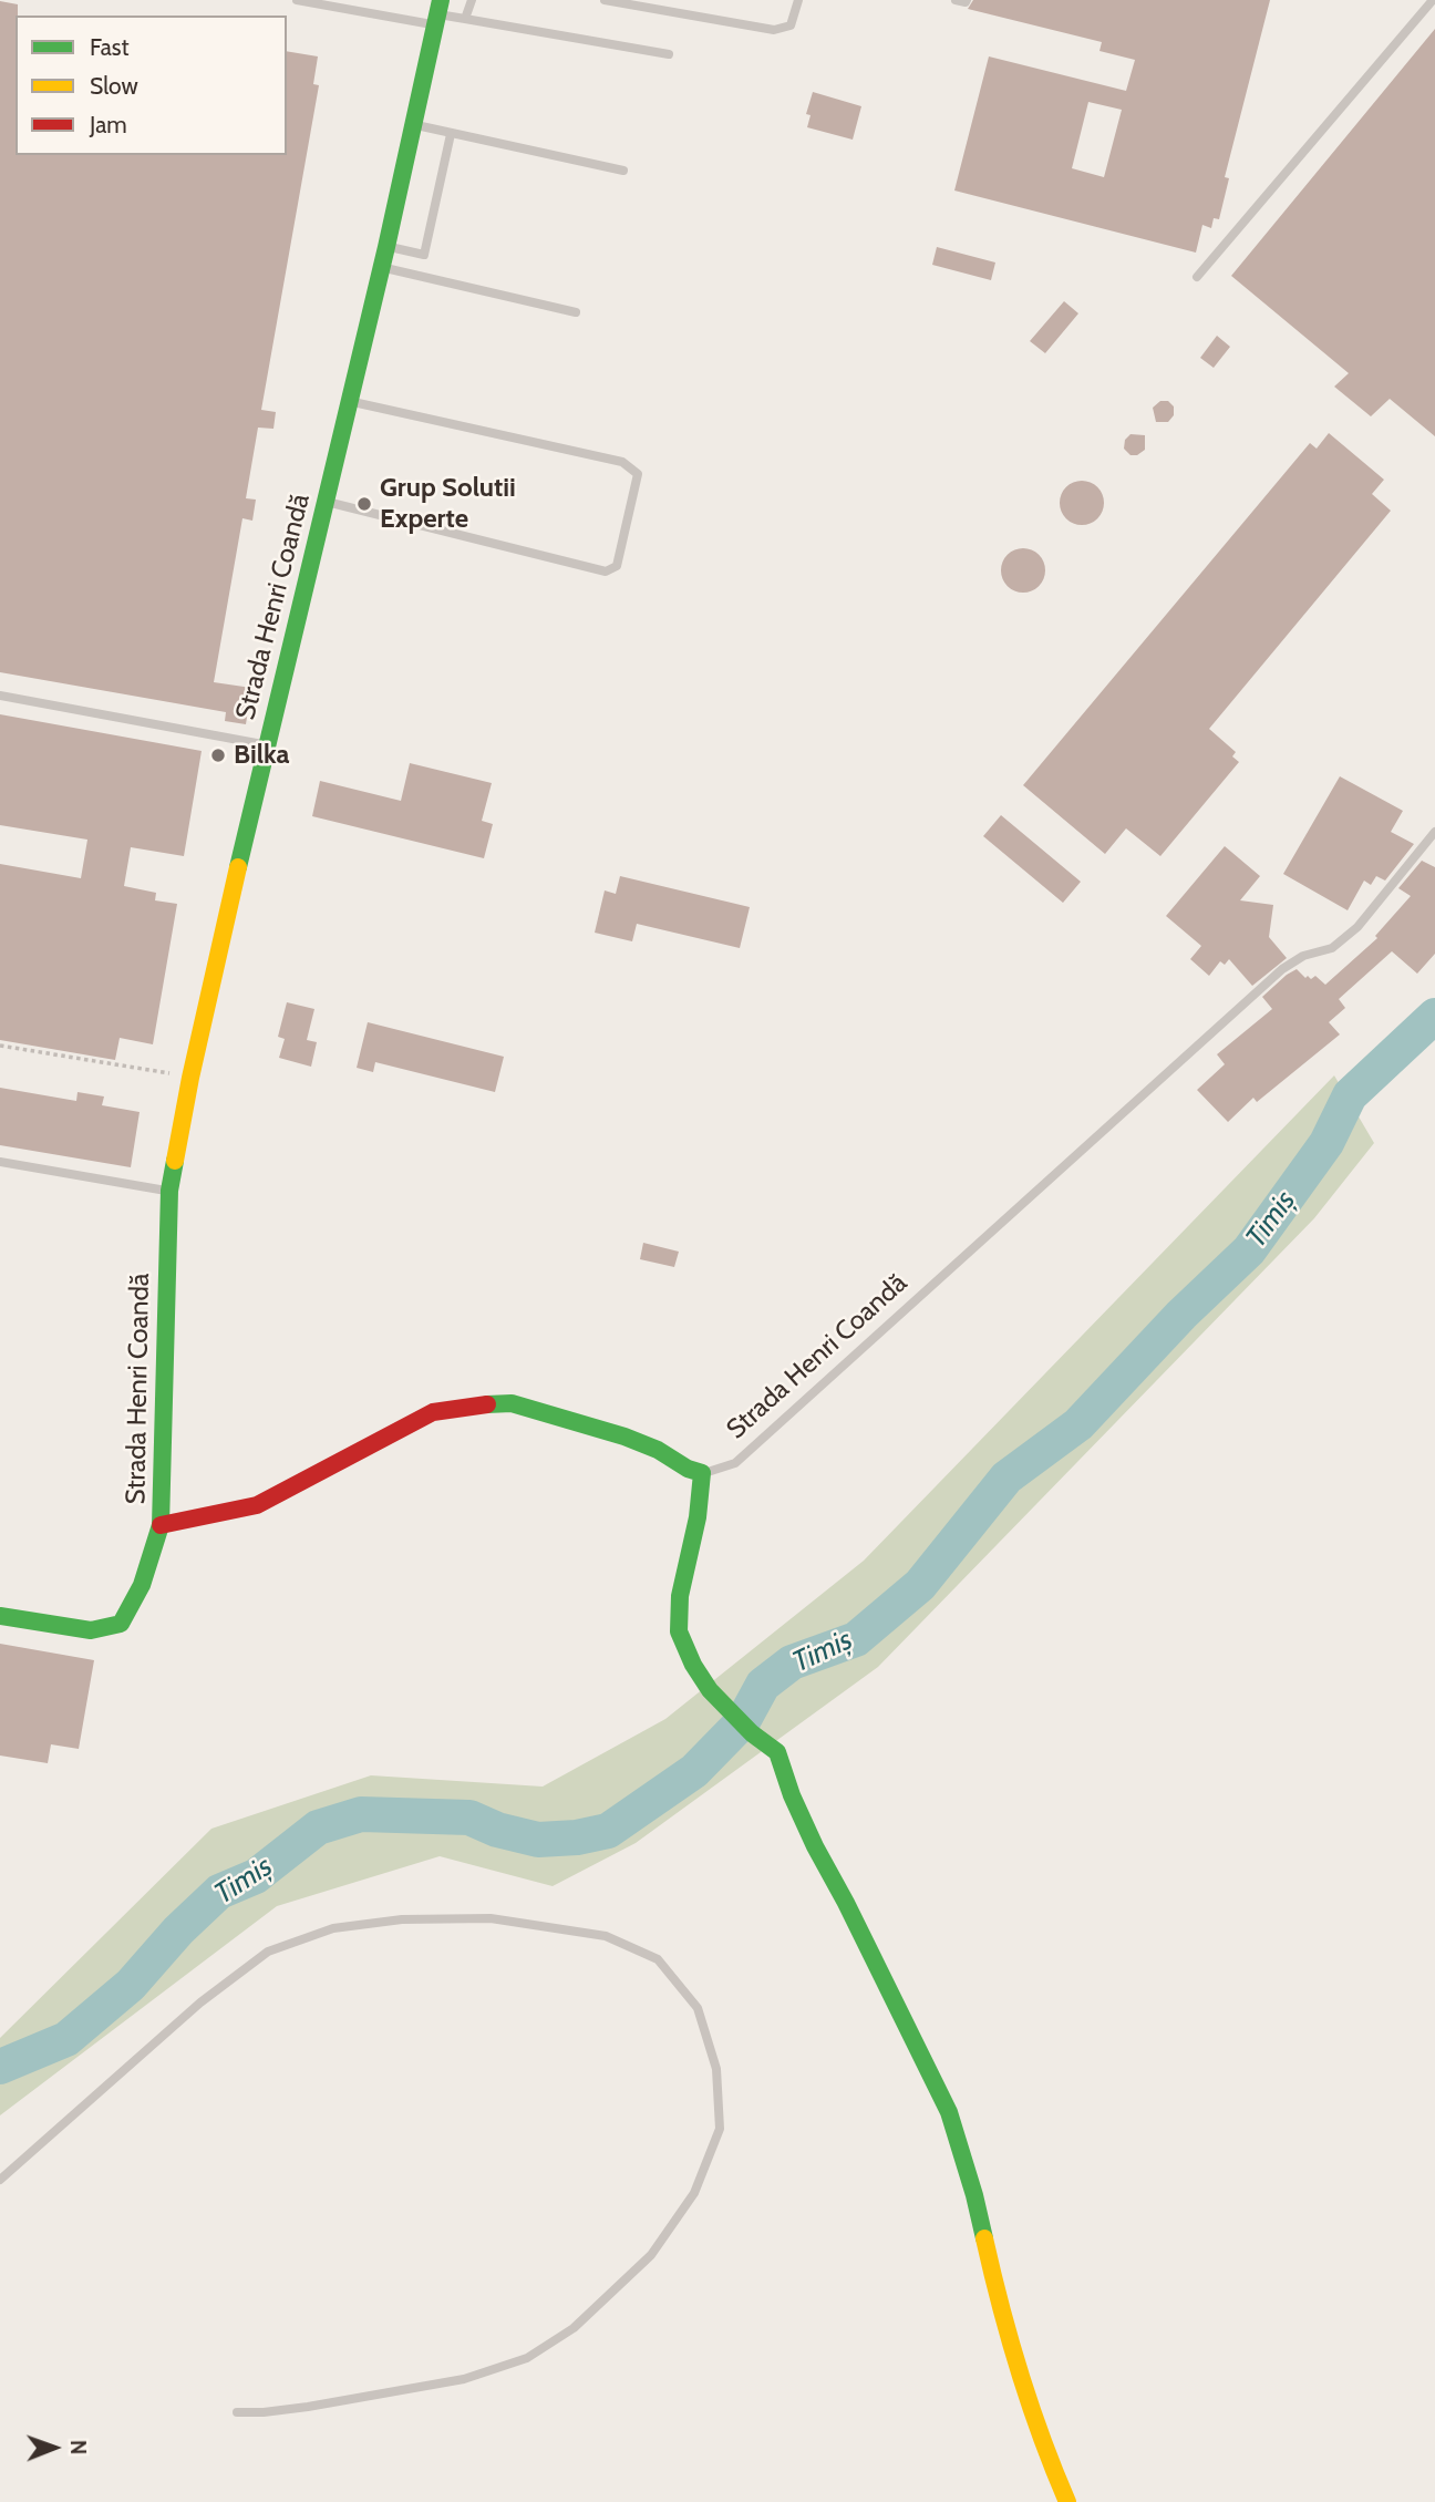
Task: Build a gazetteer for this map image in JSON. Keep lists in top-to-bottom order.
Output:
{
  "streets": {
    "street": ["Strada Henri Coandă"]
  },
  "water": ["Timiș"],
  "places": ["Grup Solutii Experte", "Bilka"],
  "legend": ["Fast", "Slow", "Jam"],
  "north": "right"
}
